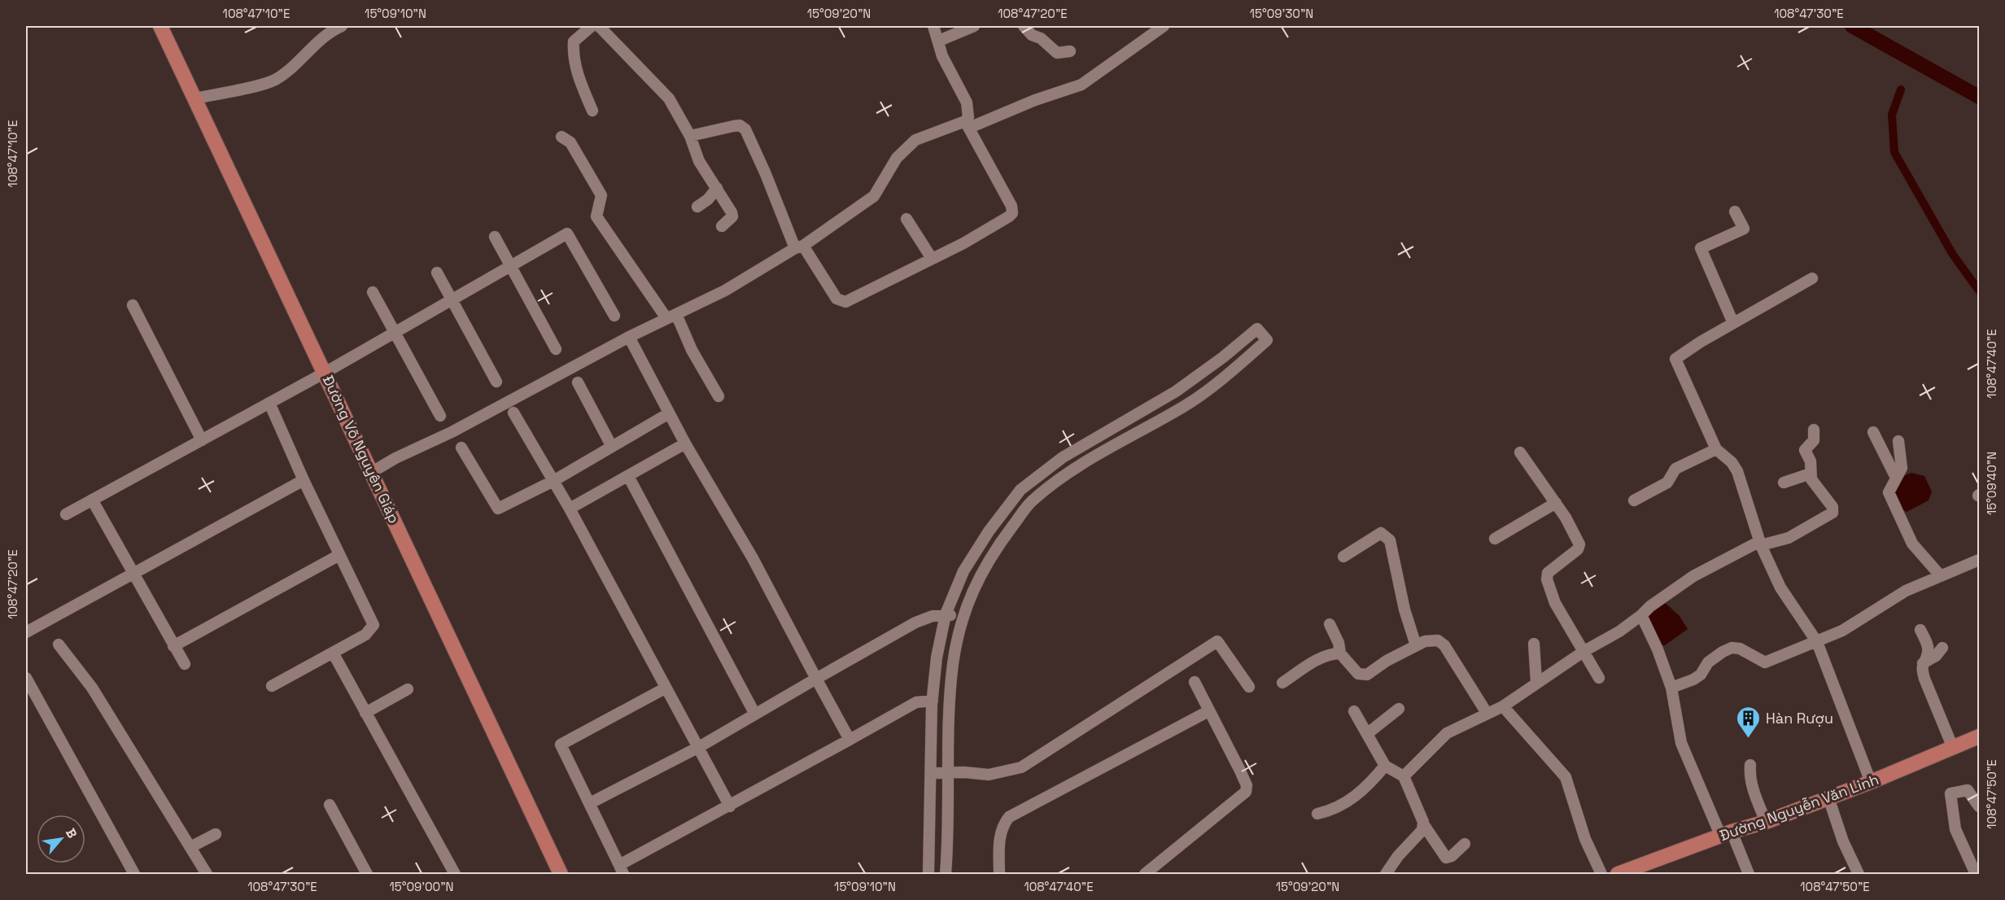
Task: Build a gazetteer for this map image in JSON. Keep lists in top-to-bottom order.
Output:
{
  "streets": {
    "main road": ["Đường Võ Nguyên Giáp", "Đường Nguyễn Văn Linh"]
  },
  "places": {
    "building": ["Hàn Rượu"]
  },
  "north": "top right",
  "coordinates": [
    "108°47'10\"E",
    "15°09'10\"N",
    "15°09'20\"N",
    "108°47'20\"E",
    "15°09'30\"N",
    "108°47'30\"E",
    "108°47'40\"E",
    "15°09'40\"N",
    "108°47'50\"E",
    "15°09'00\"N"
  ]
}
